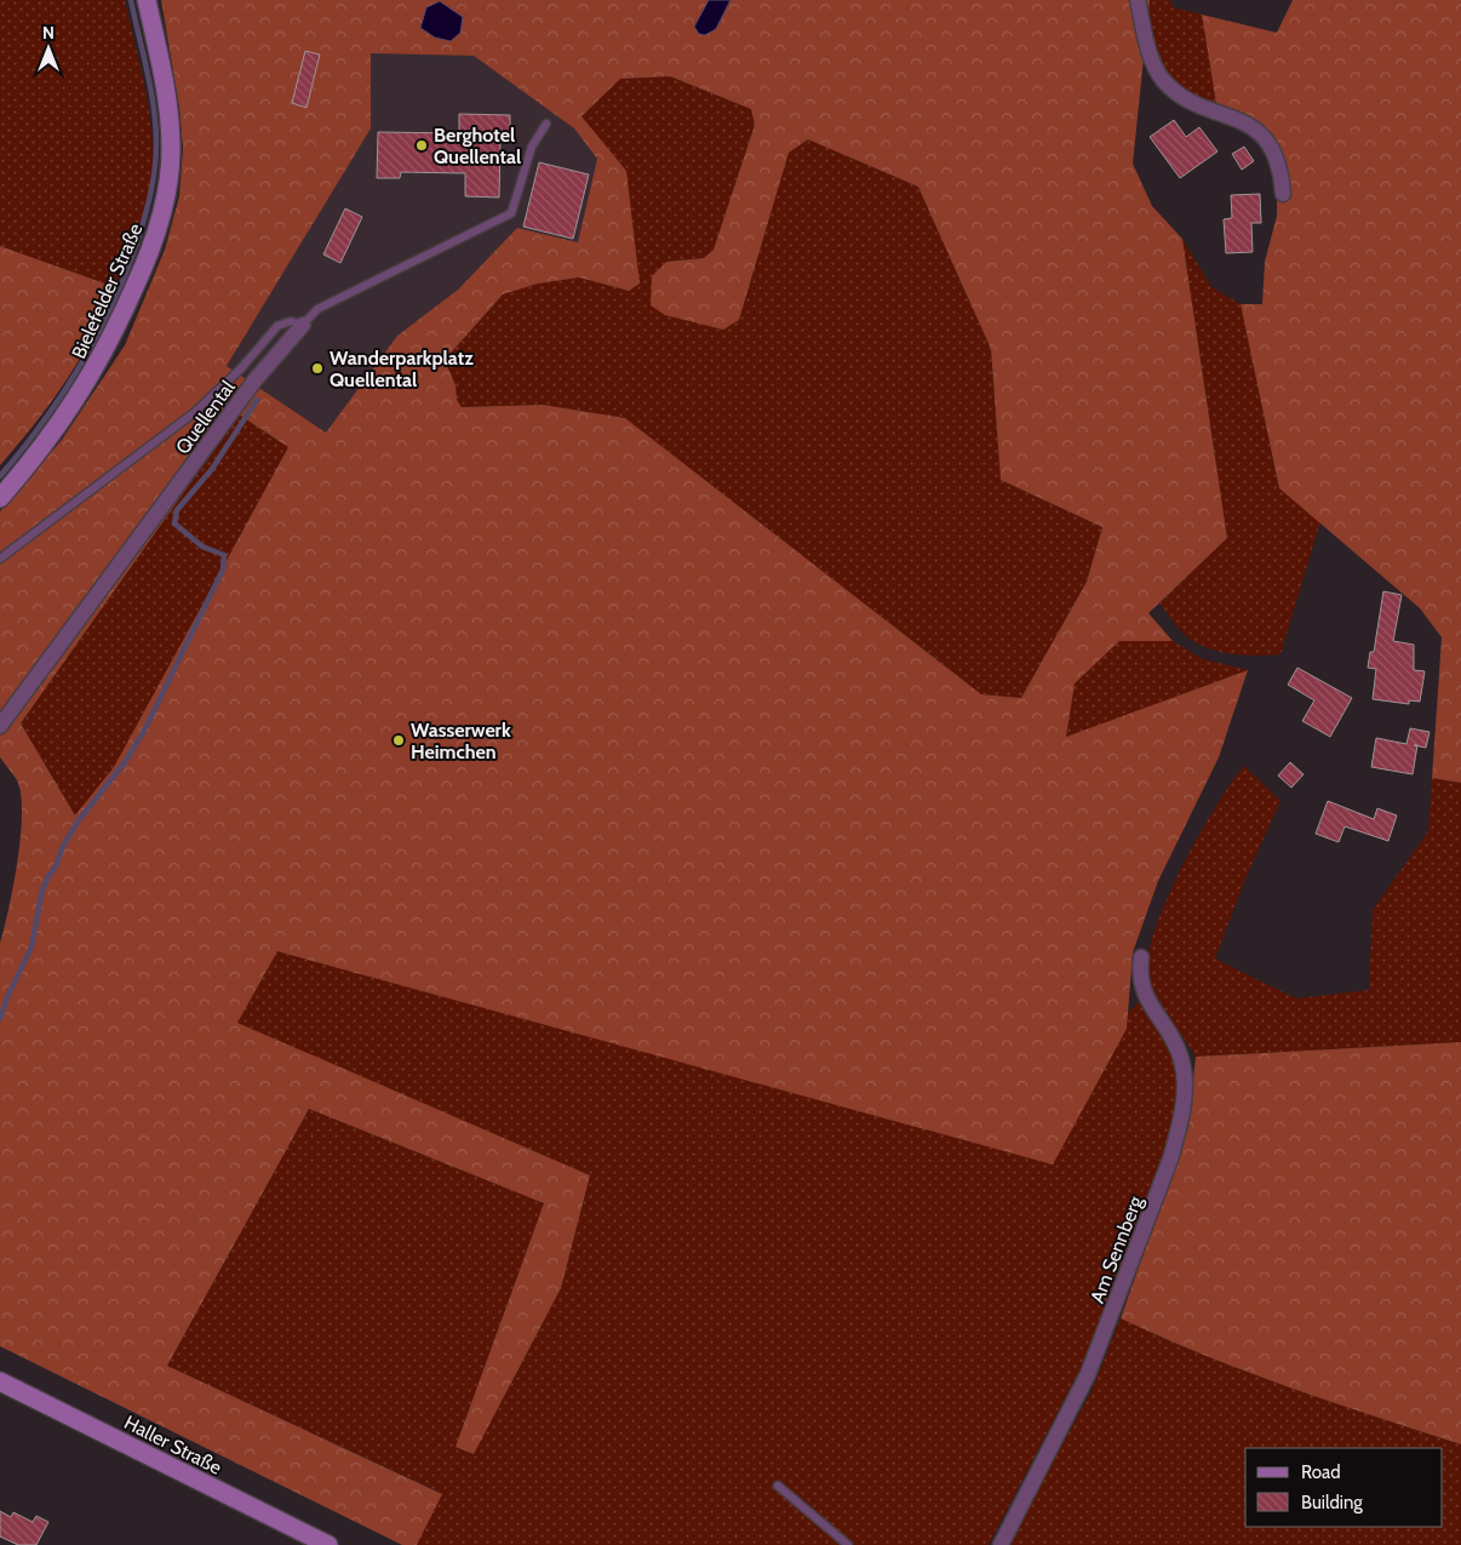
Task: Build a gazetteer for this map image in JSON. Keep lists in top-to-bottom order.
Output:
{
  "streets": {
    "main road": ["Bielefelder Straße", "Haller Straße"],
    "street": ["Quellental", "Am Sennberg"]
  },
  "places": ["Berghotel Quellental", "Wanderparkplatz Quellental", "Wasserwerk Heimchen"],
  "legend": ["Road", "Building"],
  "north": "top"
}
